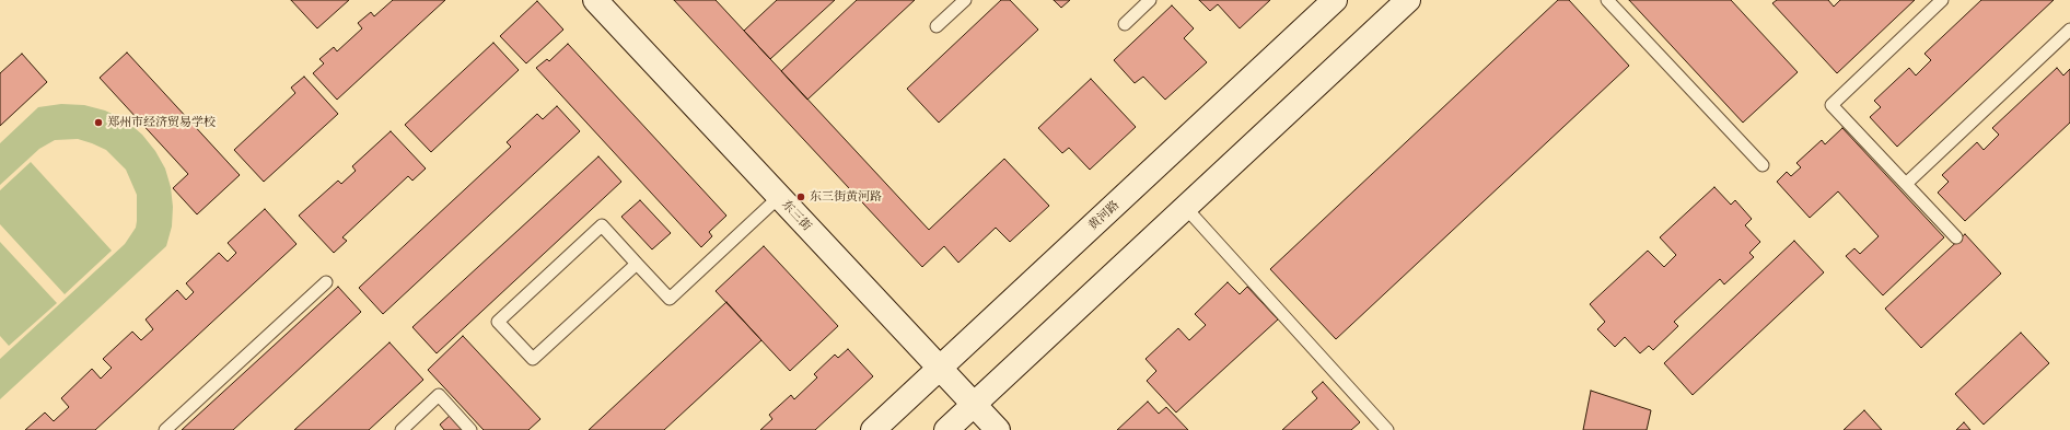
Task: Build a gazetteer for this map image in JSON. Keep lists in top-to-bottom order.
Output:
{
  "streets": {
    "main road": ["东三街", "黄河路"]
  },
  "crossings": [
    ["东三街", "黄河路"]
  ],
  "places": ["郑州市经济贸易学校", "东三街黄河路"]
}
